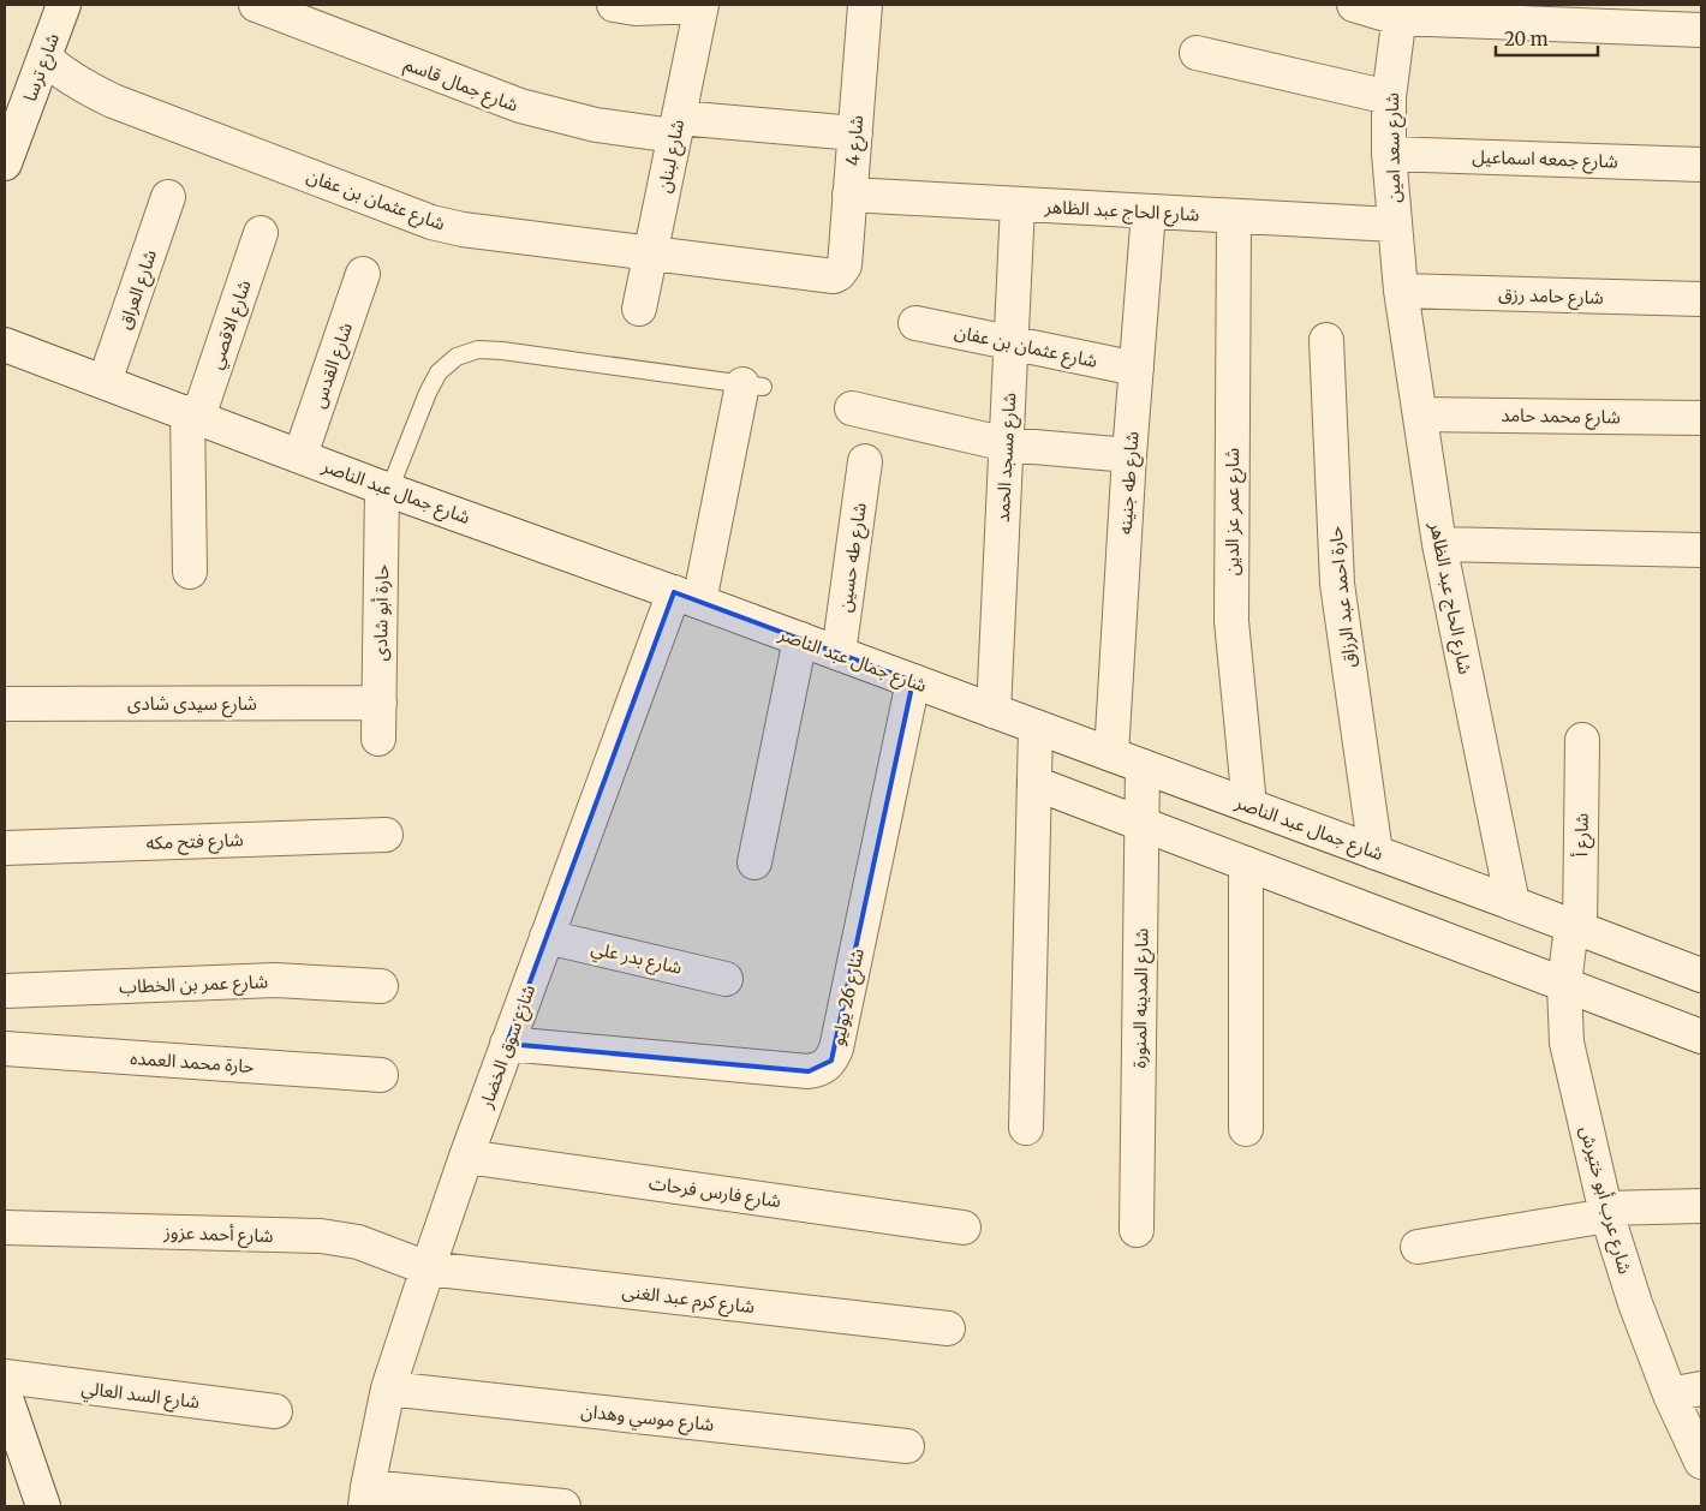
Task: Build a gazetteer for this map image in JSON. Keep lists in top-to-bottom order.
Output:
{
  "streets": {
    "street": [
      "شارع ترسا",
      "شارع جمال قاسم",
      "شارع 4",
      "شارع سعد امين",
      "شارع لبنان",
      "شارع جمعه اسماعيل",
      "شارع عثمان بن عفان",
      "شارع الحاج عبد الظاهر",
      "شارع العراق",
      "شارع حامد رزق",
      "شارع الاقصي",
      "شارع القدس",
      "شارع محمد حامد",
      "شارع مسجد الحمد",
      "شارع طه جنينه",
      "شارع جمال عبد الناصر",
      "شارع عمر عز الدين",
      "شارع طه حسين",
      "حارة احمد عبد الرزاق",
      "حارة أبو شادى",
      "شارع سيدى شادى",
      "شارع أ",
      "شارع فتح مكه",
      "شارع بدر علي",
      "شارع عمر بن الخطاب",
      "شارع 26 يوليو",
      "شارع المدينه المنورة",
      "شارع سوق الخضار",
      "حارة محمد العمده",
      "شارع فارس فرحات",
      "شارع عرب أبو ختيرش",
      "شارع أحمد عزوز",
      "شارع كرم عبد الغنى",
      "شارع السد العالي",
      "شارع موسي وهدان"
    ]
  },
  "crossings": [
    ["شارع ترسا", "شارع عثمان بن عفان"],
    ["شارع جمال قاسم", "شارع 4"],
    ["شارع جمال قاسم", "شارع لبنان"],
    ["شارع 4", "شارع عثمان بن عفان"],
    ["شارع 4", "شارع الحاج عبد الظاهر"],
    ["شارع سعد امين", "شارع جمعه اسماعيل"],
    ["شارع سعد امين", "شارع الحاج عبد الظاهر"],
    ["شارع سعد امين", "شارع حامد رزق"],
    ["شارع لبنان", "شارع عثمان بن عفان"],
    ["شارع عثمان بن عفان", "شارع مسجد الحمد"],
    ["شارع عثمان بن عفان", "شارع طه جنينه"],
    ["شارع الحاج عبد الظاهر", "شارع حامد رزق"],
    ["شارع الحاج عبد الظاهر", "شارع محمد حامد"],
    ["شارع الحاج عبد الظاهر", "شارع مسجد الحمد"],
    ["شارع الحاج عبد الظاهر", "شارع طه جنينه"],
    ["شارع الحاج عبد الظاهر", "شارع جمال عبد الناصر"],
    ["شارع الحاج عبد الظاهر", "شارع عمر عز الدين"],
    ["شارع العراق", "شارع جمال عبد الناصر"],
    ["شارع الاقصي", "شارع جمال عبد الناصر"],
    ["شارع القدس", "شارع جمال عبد الناصر"],
    ["شارع مسجد الحمد", "شارع جمال عبد الناصر"],
    ["شارع طه جنينه", "شارع جمال عبد الناصر"],
    ["شارع جمال عبد الناصر", "شارع عمر عز الدين"],
    ["شارع جمال عبد الناصر", "شارع طه حسين"],
    ["شارع جمال عبد الناصر", "حارة احمد عبد الرزاق"],
    ["شارع جمال عبد الناصر", "حارة أبو شادى"],
    ["شارع جمال عبد الناصر", "شارع أ"],
    ["شارع جمال عبد الناصر", "شارع 26 يوليو"],
    ["شارع جمال عبد الناصر", "شارع المدينه المنورة"],
    ["شارع جمال عبد الناصر", "شارع سوق الخضار"],
    ["شارع جمال عبد الناصر", "شارع عرب أبو ختيرش"],
    ["حارة أبو شادى", "شارع سيدى شادى"],
    ["شارع أ", "شارع عرب أبو ختيرش"],
    ["شارع بدر علي", "شارع سوق الخضار"],
    ["شارع 26 يوليو", "شارع سوق الخضار"],
    ["شارع سوق الخضار", "شارع فارس فرحات"],
    ["شارع سوق الخضار", "شارع أحمد عزوز"],
    ["شارع سوق الخضار", "شارع كرم عبد الغنى"],
    ["شارع سوق الخضار", "شارع موسي وهدان"],
    ["شارع أحمد عزوز", "شارع كرم عبد الغنى"]
  ],
  "scale_bar": "20 m"
}
